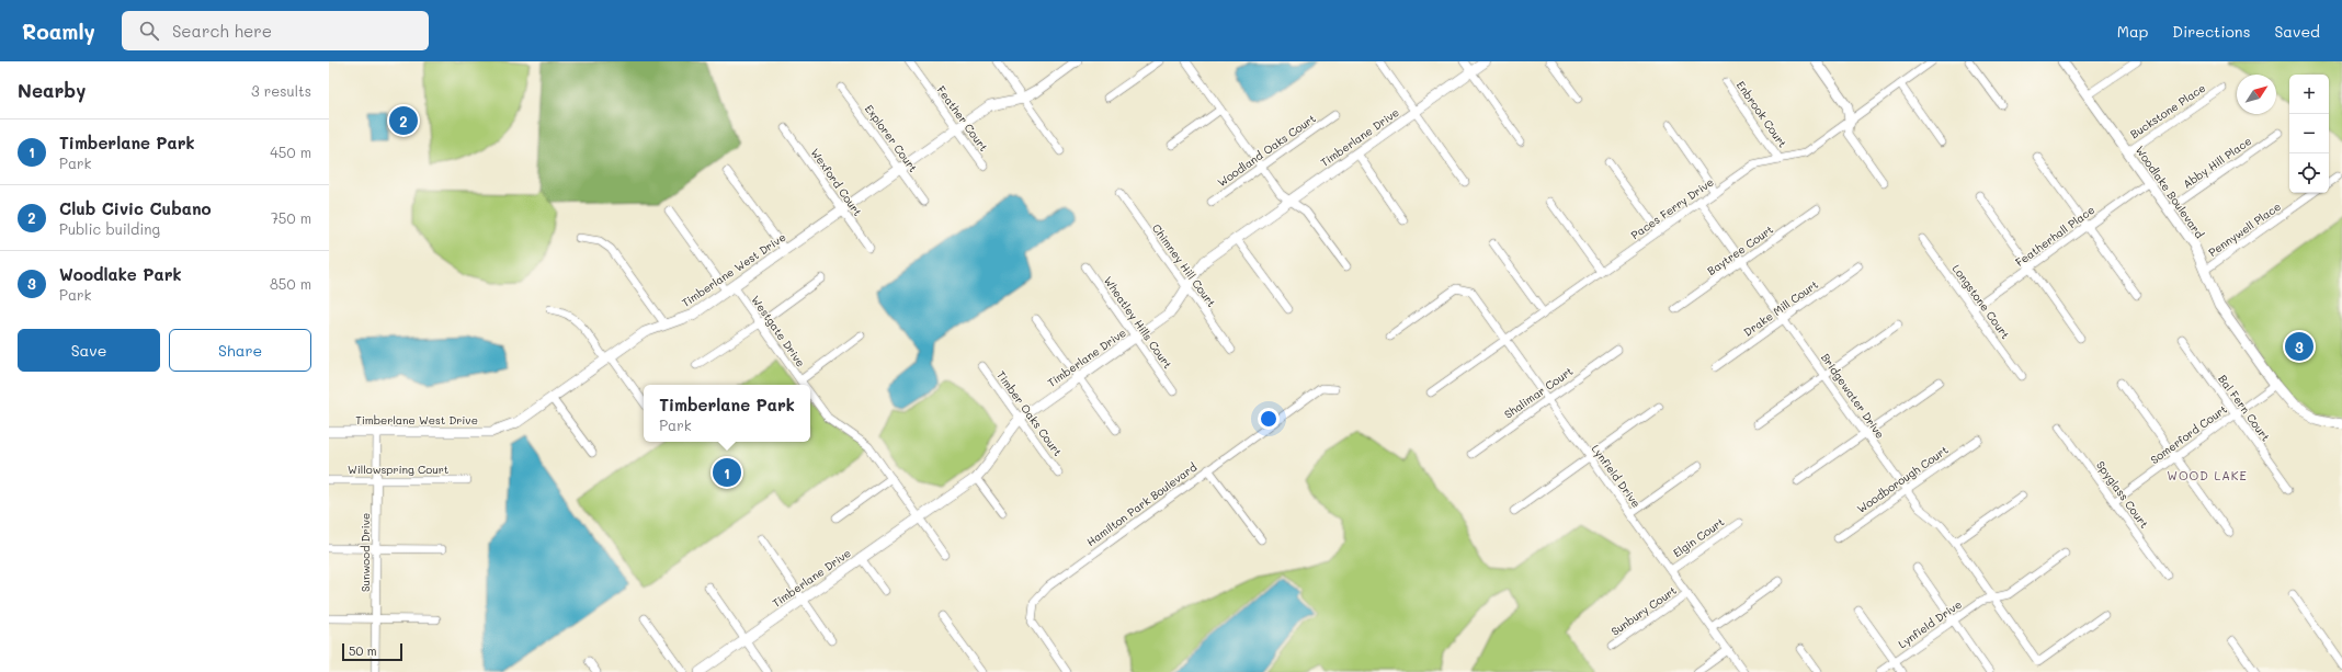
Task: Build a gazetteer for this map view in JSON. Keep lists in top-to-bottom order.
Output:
{
  "streets": {
    "street": [
      "Buckstone Place",
      "Enbrook Court",
      "Feather Court",
      "Timberlane Drive",
      "Explorer Court",
      "Woodland Oaks Court",
      "Abby Hill Place",
      "Wexford Court",
      "Woodlake Boulevard",
      "Paces Ferry Drive",
      "Pennywell Place",
      "Featherhall Place",
      "Baytree Court",
      "Chimney Hill Court",
      "Timberlane West Drive",
      "Longstone Court",
      "Drake Mill Court",
      "Wheatley Hills Court",
      "Westgate Drive",
      "Shalimar Court",
      "Bridgewater Drive",
      "Bal Fern Court",
      "Timber Oaks Court",
      "Somerford Court",
      "Willowspring Court",
      "Lynfield Drive",
      "Woodborough Court",
      "Spyglass Court",
      "Hamilton Park Boulevard",
      "Elgin Court",
      "Sunwood Drive",
      "Sunbury Court"
    ]
  },
  "crossings": [
    ["Buckstone Place", "Woodlake Boulevard"],
    ["Enbrook Court", "Paces Ferry Drive"],
    ["Feather Court", "Timberlane West Drive"],
    ["Timberlane Drive", "Chimney Hill Court"],
    ["Timberlane Drive", "Wheatley Hills Court"],
    ["Timberlane Drive", "Westgate Drive"],
    ["Timberlane Drive", "Timber Oaks Court"],
    ["Explorer Court", "Timberlane West Drive"],
    ["Abby Hill Place", "Woodlake Boulevard"],
    ["Wexford Court", "Timberlane West Drive"],
    ["Woodlake Boulevard", "Pennywell Place"],
    ["Woodlake Boulevard", "Featherhall Place"],
    ["Woodlake Boulevard", "Somerford Court"],
    ["Paces Ferry Drive", "Bridgewater Drive"],
    ["Paces Ferry Drive", "Lynfield Drive"],
    ["Featherhall Place", "Longstone Court"],
    ["Baytree Court", "Bridgewater Drive"],
    ["Timberlane West Drive", "Westgate Drive"],
    ["Timberlane West Drive", "Sunwood Drive"],
    ["Drake Mill Court", "Bridgewater Drive"],
    ["Shalimar Court", "Lynfield Drive"],
    ["Bridgewater Drive", "Lynfield Drive"],
    ["Bridgewater Drive", "Woodborough Court"],
    ["Bal Fern Court", "Somerford Court"],
    ["Somerford Court", "Spyglass Court"],
    ["Willowspring Court", "Sunwood Drive"],
    ["Lynfield Drive", "Elgin Court"],
    ["Lynfield Drive", "Sunbury Court"]
  ],
  "districts": ["WOOD LAKE"],
  "scale_bar": "50 m",
  "north": "top right",
  "page": {
    "header": "Roamly",
    "search": "Search here",
    "nav": ["Map", "Directions", "Saved"],
    "heading": ["Nearby", "3 results"],
    "map_buttons": ["+", "−"],
    "pins": ["2", "3", "1"],
    "list": [
      {
        "mark": "1",
        "name": "Timberlane Park",
        "note": "Park",
        "value": "450 m"
      },
      {
        "mark": "2",
        "name": "Club Civic Cubano",
        "note": "Public building",
        "value": "750 m"
      },
      {
        "mark": "3",
        "name": "Woodlake Park",
        "note": "Park",
        "value": "850 m"
      }
    ],
    "buttons": ["Save", "Share"],
    "popup": ["Timberlane Park", "Park"],
    "scale": "50 m"
  }
}
